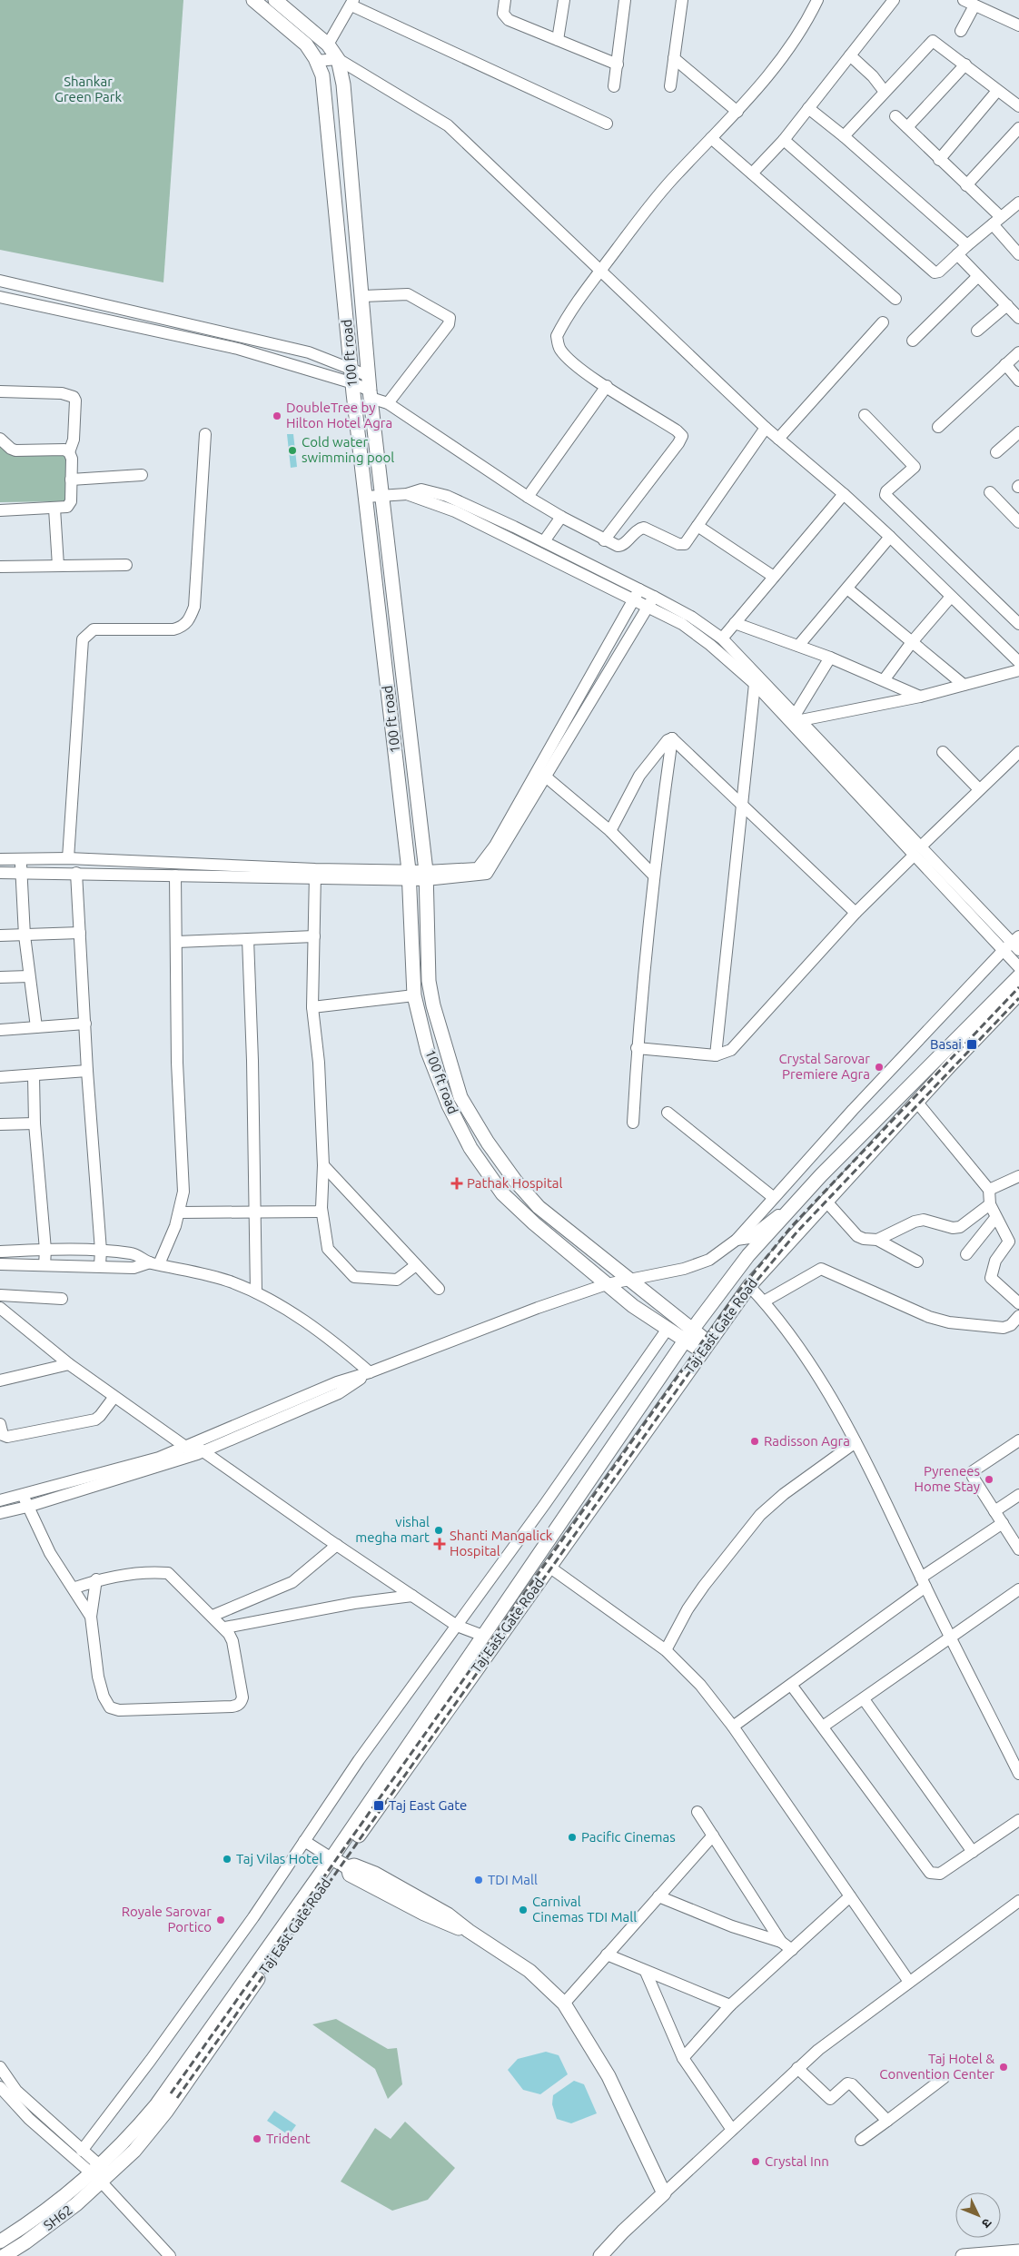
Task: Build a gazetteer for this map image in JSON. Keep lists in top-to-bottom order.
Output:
{
  "streets": {
    "main road": ["100 ft road", "Taj East Gate Road", "SH62"]
  },
  "crossings": [
    ["100 ft road", "Taj East Gate Road"],
    ["100 ft road", "SH62"],
    ["Taj East Gate Road", "SH62"]
  ],
  "parks": ["Shankar Green Park"],
  "places": {
    "other": [
      "DoubleTree by Hilton Hotel Agra",
      "Cold water swimming pool",
      "Crystal Sarovar Premiere Agra",
      "Radisson Agra",
      "Pyrenees Home Stay",
      "vishal megha mart",
      "Pacific Cinemas",
      "Taj Vilas Hotel",
      "TDI Mall",
      "Carnival Cinemas TDI Mall",
      "Royale Sarovar Portico",
      "Taj Hotel & Convention Center",
      "Trident",
      "Crystal Inn"
    ],
    "transit": ["Basai", "Taj East Gate"],
    "health": ["Pathak Hospital", "Shanti Mangalick Hospital"]
  },
  "north": "bottom right"
}
